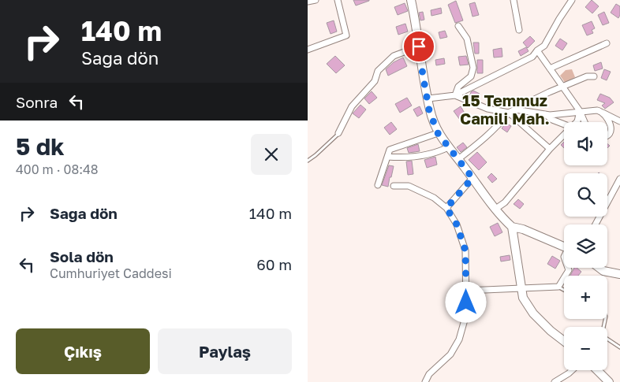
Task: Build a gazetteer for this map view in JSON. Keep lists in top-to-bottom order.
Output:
{
  "districts": ["15 Temmuz Camili Mah."],
  "page": {
    "turn": ["140 m", "Sağa dön"],
    "then": "Sonra",
    "heading": ["5 dk", "400 m · 08:48"],
    "map_buttons": ["+", "−"],
    "list": [
      {
        "name": "Sağa dön",
        "value": "140 m"
      },
      {
        "name": "Sola dön",
        "note": "Cumhuriyet Caddesi",
        "value": "60 m"
      }
    ],
    "buttons": ["Çıkış", "Paylaş"]
  }
}
